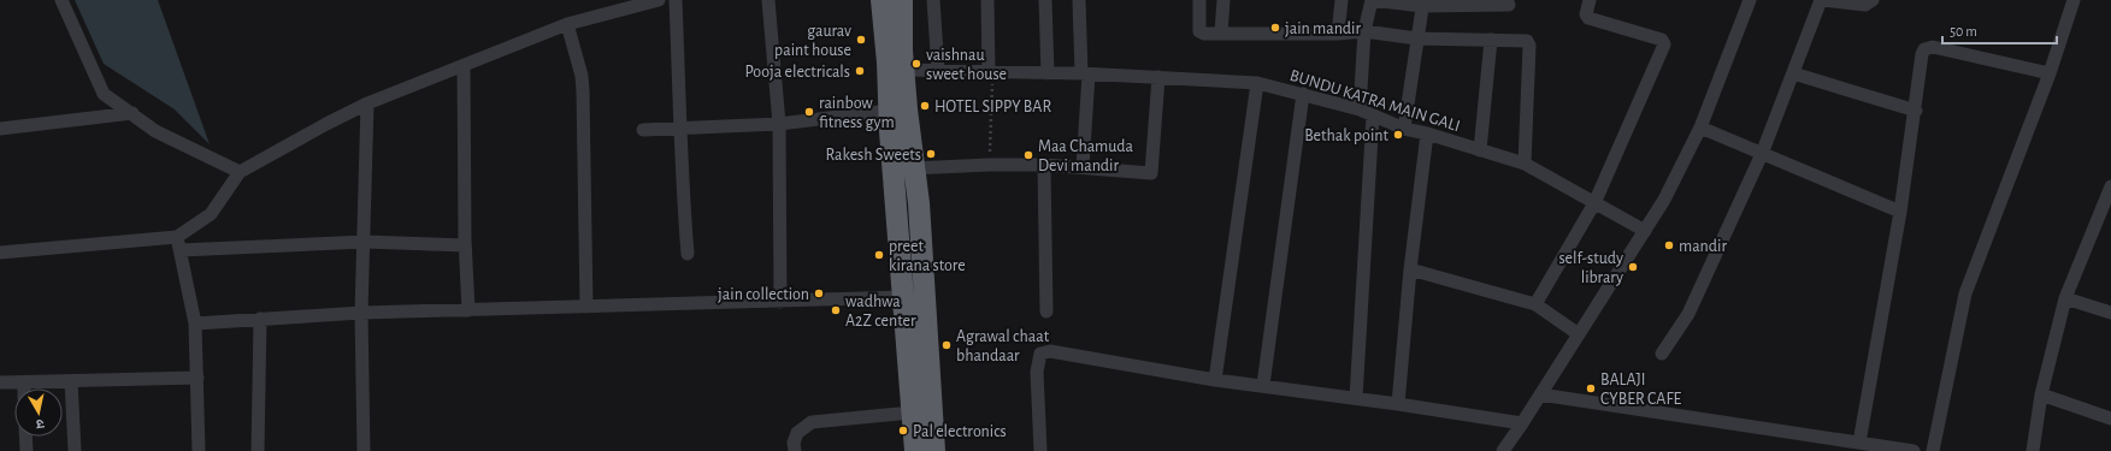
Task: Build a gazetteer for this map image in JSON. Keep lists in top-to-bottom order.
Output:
{
  "streets": {
    "street": ["BUNDU KATRA MAIN GALI"]
  },
  "places": [
    "jain mandir",
    "gaurav paint house",
    "vaishnau sweet house",
    "Pooja electricals",
    "HOTEL SIPPY BAR",
    "rainbow fitness gym",
    "Bethak point",
    "Rakesh Sweets",
    "Maa Chamuda Devi mandir",
    "mandir",
    "preet kirana store",
    "self-study library",
    "jain collection",
    "wadhwa A2Z center",
    "Agrawal chaat bhandaar",
    "BALAJI CYBER CAFE",
    "Pal electronics"
  ],
  "scale_bar": "50 m",
  "north": "bottom"
}
